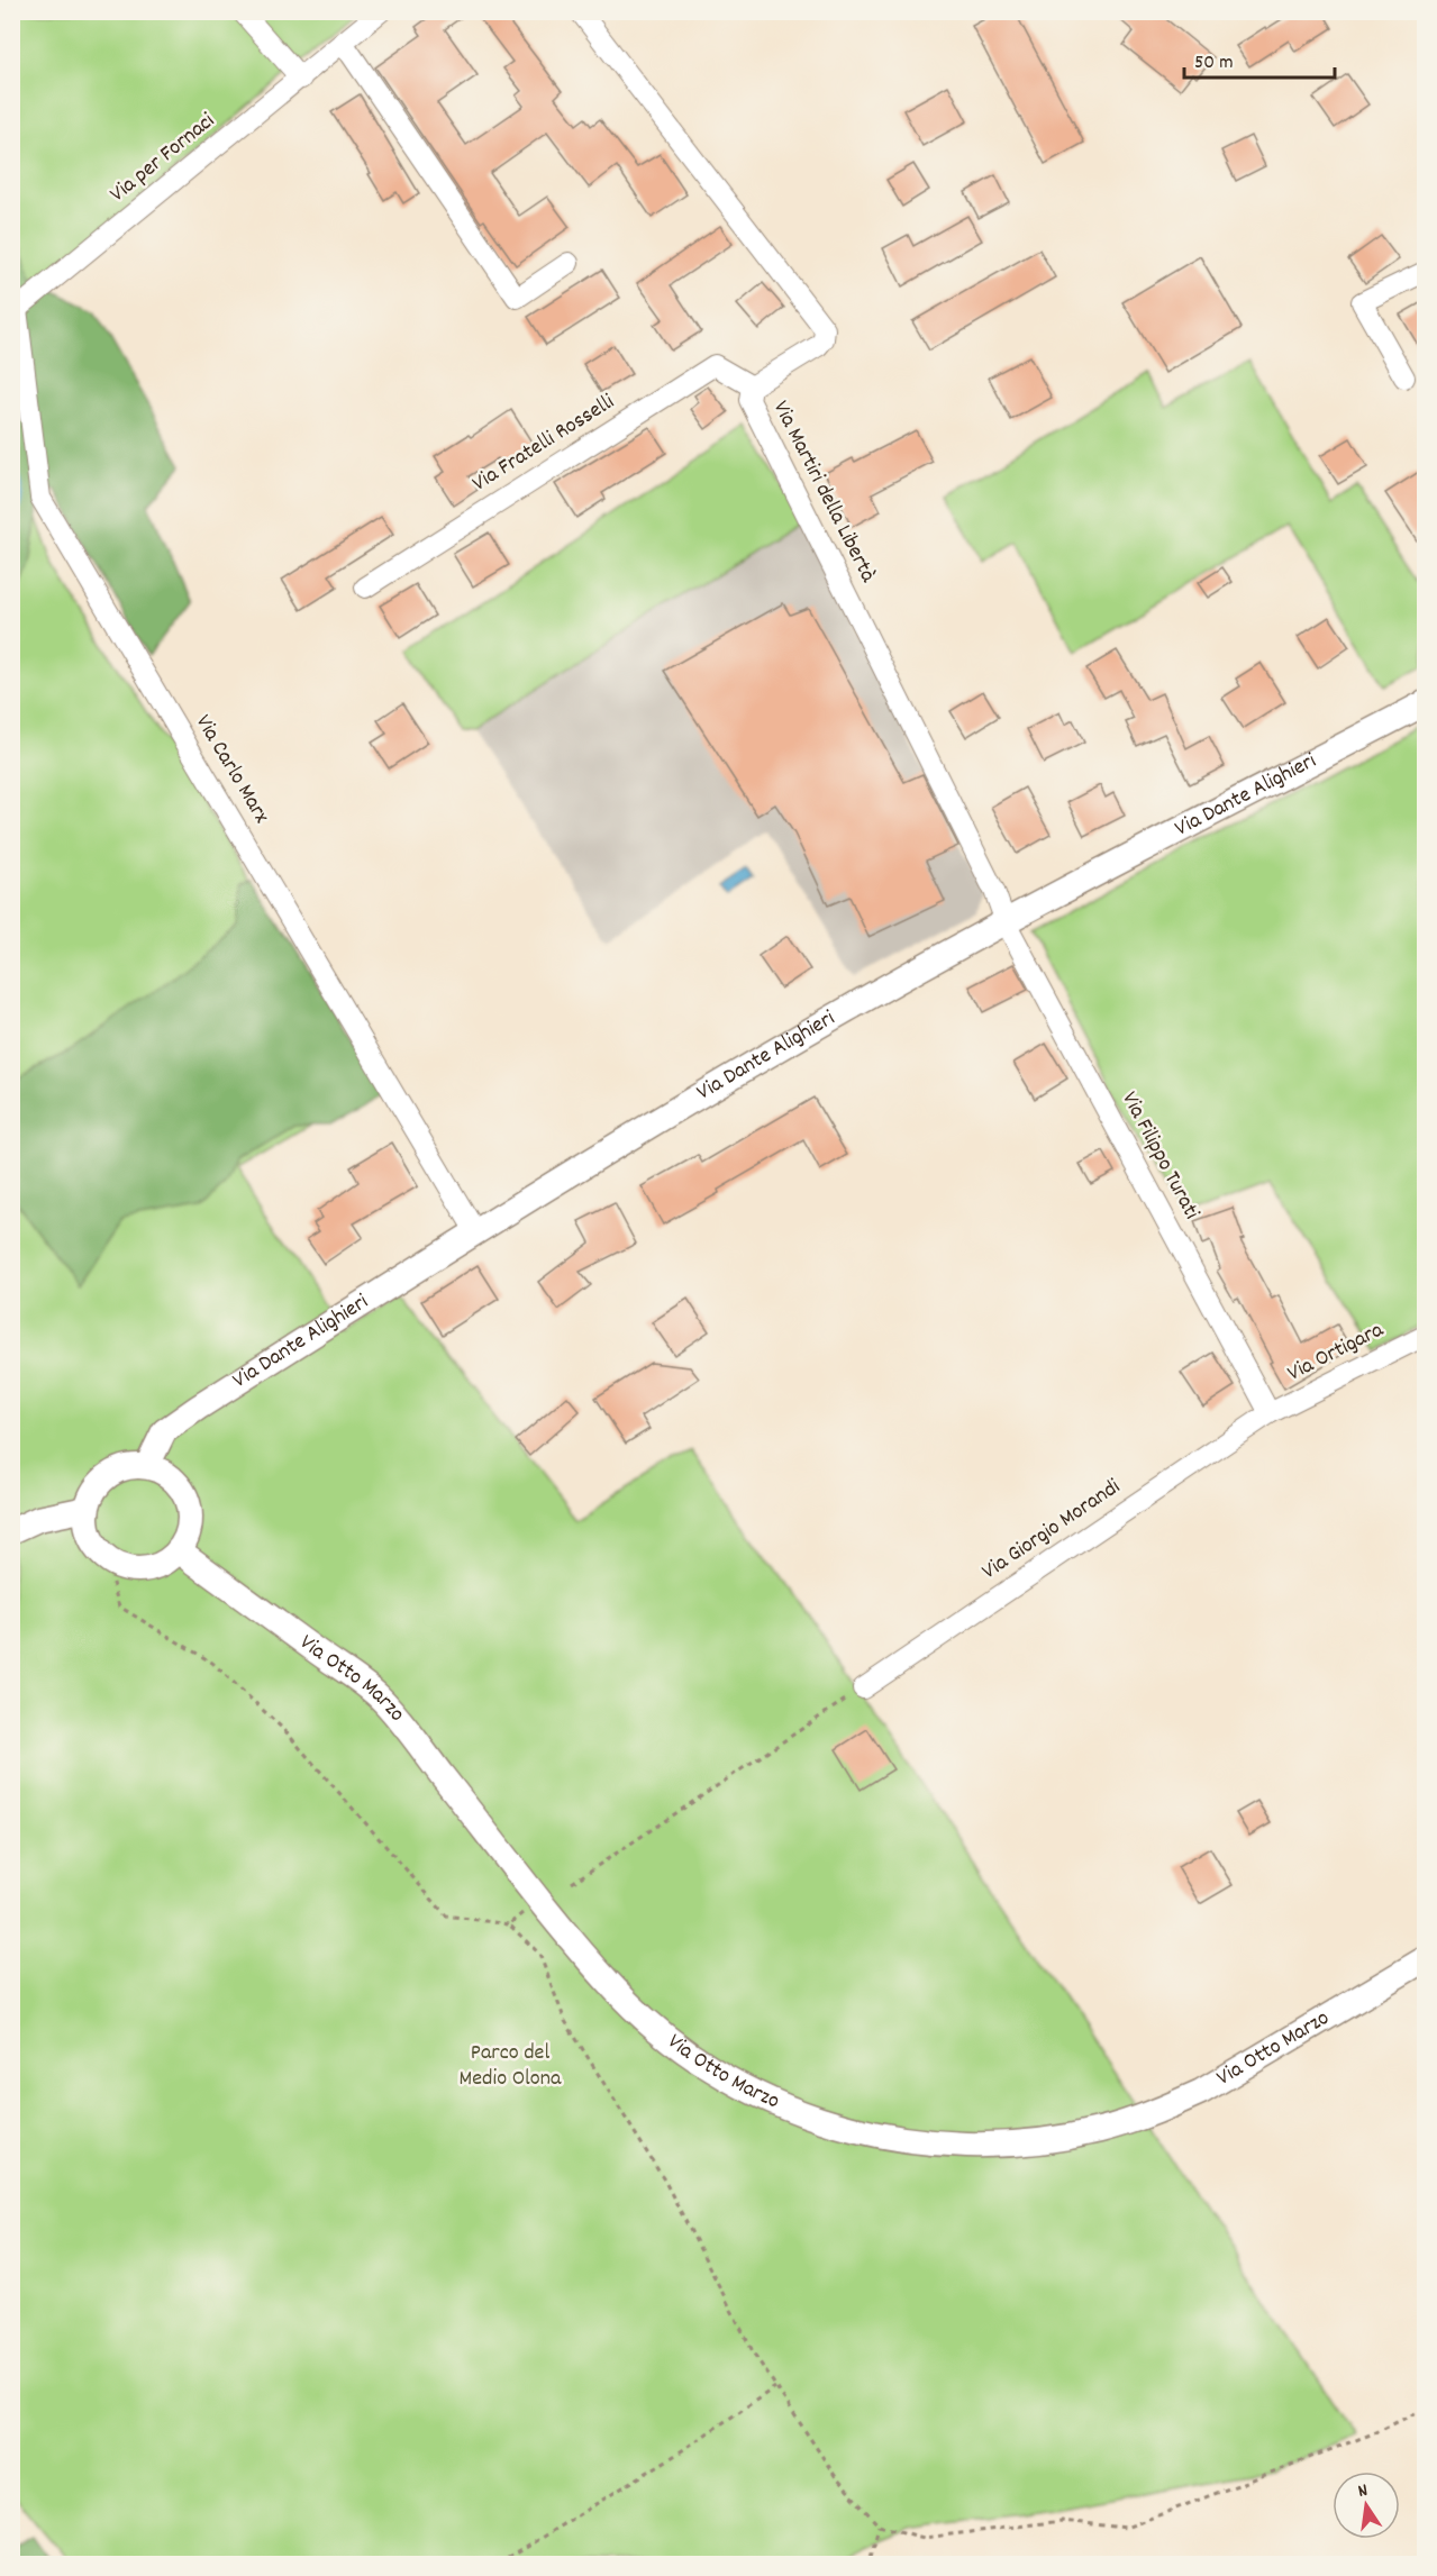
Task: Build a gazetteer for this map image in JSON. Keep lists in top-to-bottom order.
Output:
{
  "streets": {
    "street": [
      "Via per Fornaci",
      "Via Fratelli Rosselli",
      "Via Martiri della Libertà",
      "Via Carlo Marx",
      "Via Dante Alighieri",
      "Via Filippo Turati",
      "Via Ortigara",
      "Via Giorgio Morandi",
      "Via Otto Marzo"
    ]
  },
  "crossings": [
    ["Via per Fornaci", "Via Carlo Marx"],
    ["Via Fratelli Rosselli", "Via Martiri della Libertà"],
    ["Via Martiri della Libertà", "Via Dante Alighieri"],
    ["Via Martiri della Libertà", "Via Filippo Turati"],
    ["Via Carlo Marx", "Via Dante Alighieri"],
    ["Via Dante Alighieri", "Via Filippo Turati"],
    ["Via Dante Alighieri", "Via Otto Marzo"],
    ["Via Filippo Turati", "Via Ortigara"],
    ["Via Filippo Turati", "Via Giorgio Morandi"],
    ["Via Ortigara", "Via Giorgio Morandi"]
  ],
  "parks": ["Parco del Medio Olona"],
  "scale_bar": "50 m",
  "north": "top"
}
